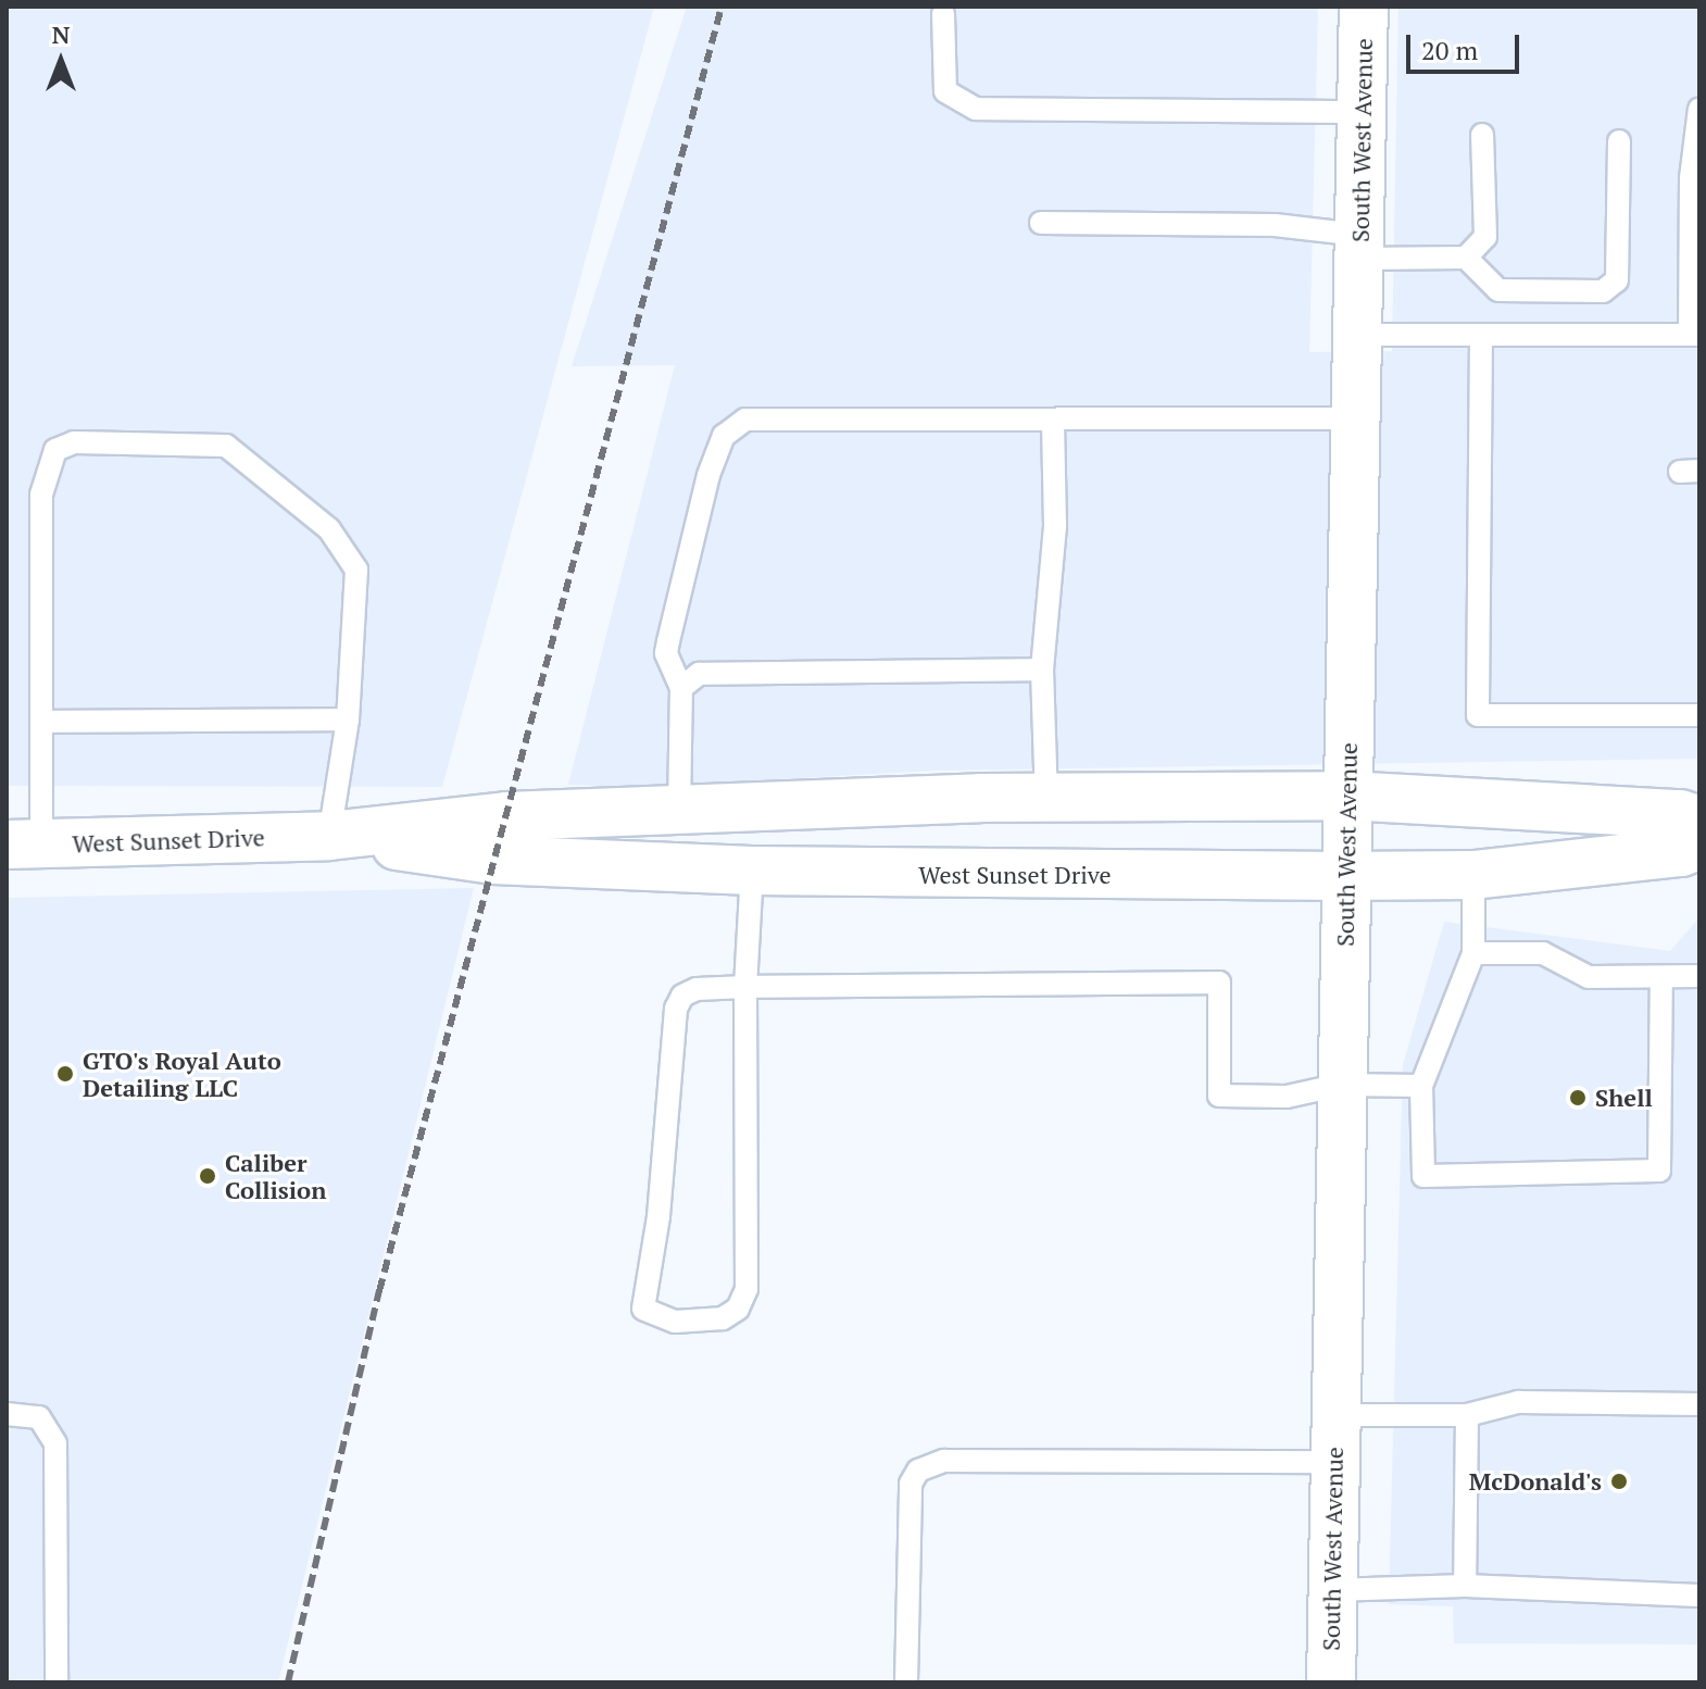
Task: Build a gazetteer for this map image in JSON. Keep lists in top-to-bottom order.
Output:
{
  "streets": {
    "main road": ["South West Avenue", "West Sunset Drive"]
  },
  "crossings": [
    ["South West Avenue", "West Sunset Drive"]
  ],
  "places": [
    "GTO's Royal Auto Detailing LLC",
    "Shell",
    "Caliber Collision",
    "McDonald's"
  ],
  "scale_bar": "20 m",
  "north": "top"
}
